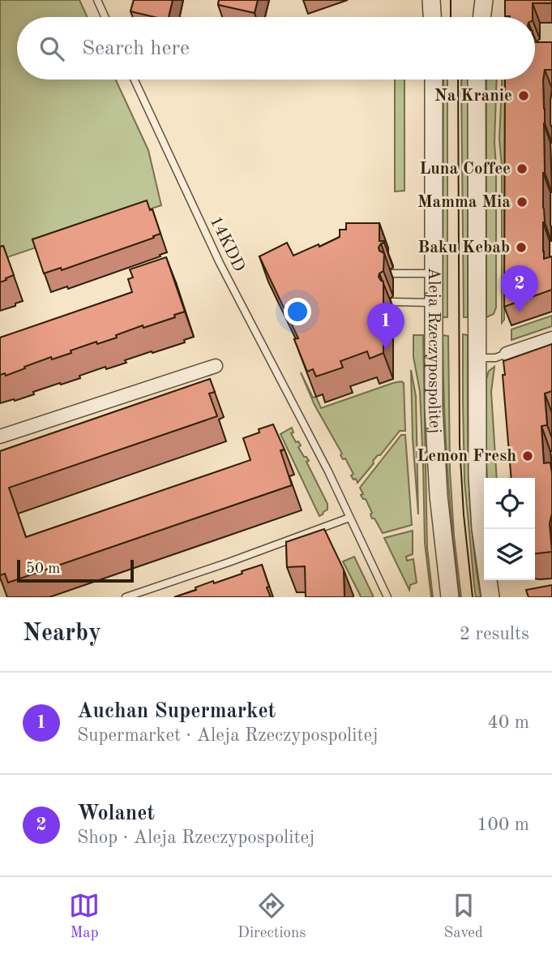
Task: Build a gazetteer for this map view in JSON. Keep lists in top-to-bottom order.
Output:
{
  "streets": {
    "street": ["Aleja Rzeczypospolitej"],
    "lane": ["14KDD"]
  },
  "places": [
    "Na Kranie",
    "Luna Coffee",
    "Mamma Mia",
    "Baku Kebab",
    "Lemon Fresh"
  ],
  "scale_bar": "50 m",
  "page": {
    "search": "Search here",
    "pins": ["2", "1"],
    "scale": "50 m",
    "heading": ["Nearby", "2 results"],
    "list": [
      {
        "mark": "1",
        "name": "Auchan Supermarket",
        "note": "Supermarket · Aleja Rzeczypospolitej",
        "value": "40 m"
      },
      {
        "mark": "2",
        "name": "Wolanet",
        "note": "Shop · Aleja Rzeczypospolitej",
        "value": "100 m"
      }
    ],
    "nav": ["Map", "Directions", "Saved"]
  }
}
